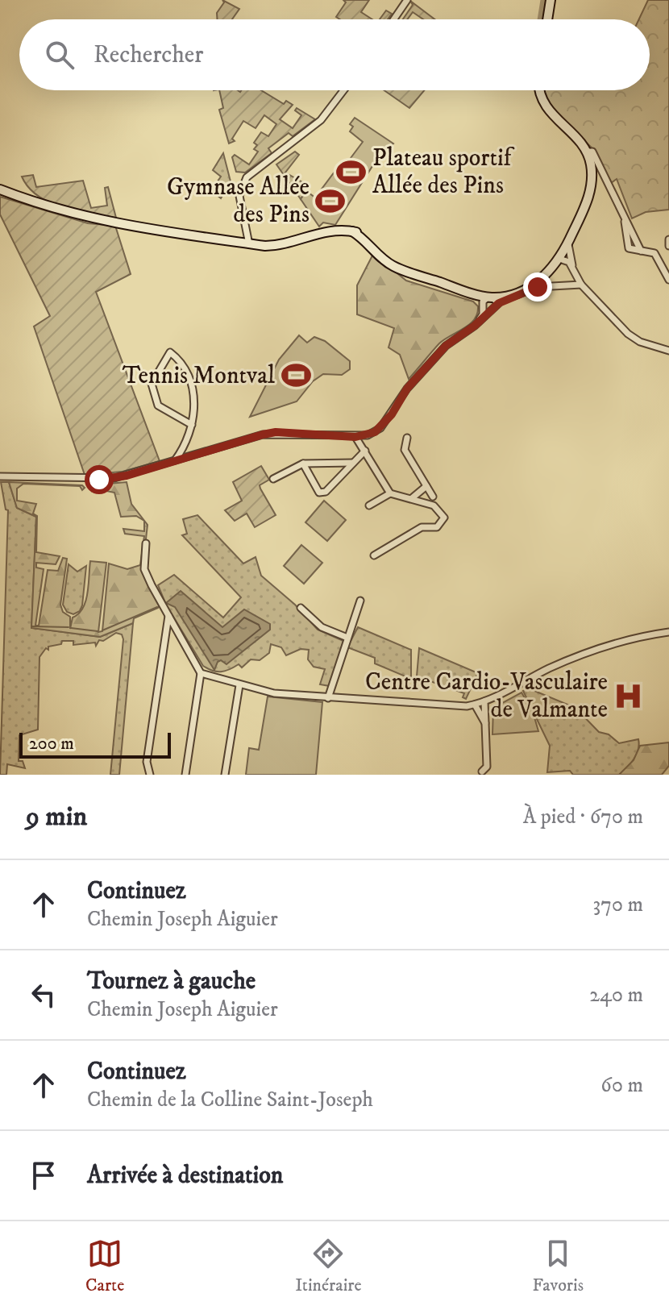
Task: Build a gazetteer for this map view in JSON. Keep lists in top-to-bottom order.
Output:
{
  "places": {
    "sports": ["Plateau sportif Allée des Pins", "Gymnase Allée des Pins", "Tennis Montval"],
    "hospital": ["Centre Cardio-Vasculaire de Valmante"]
  },
  "scale_bar": "200 m",
  "page": {
    "search": "Rechercher",
    "scale": "200 m",
    "heading": ["9 min", "À pied · 670 m"],
    "list": [
      ["Continuez", "Chemin Joseph Aiguier", "370 m"],
      ["Tournez à gauche", "Chemin Joseph Aiguier", "240 m"],
      ["Continuez", "Chemin de la Colline Saint-Joseph", "60 m"],
      "Arrivée à destination"
    ],
    "nav": ["Carte", "Itinéraire", "Favoris"]
  }
}
